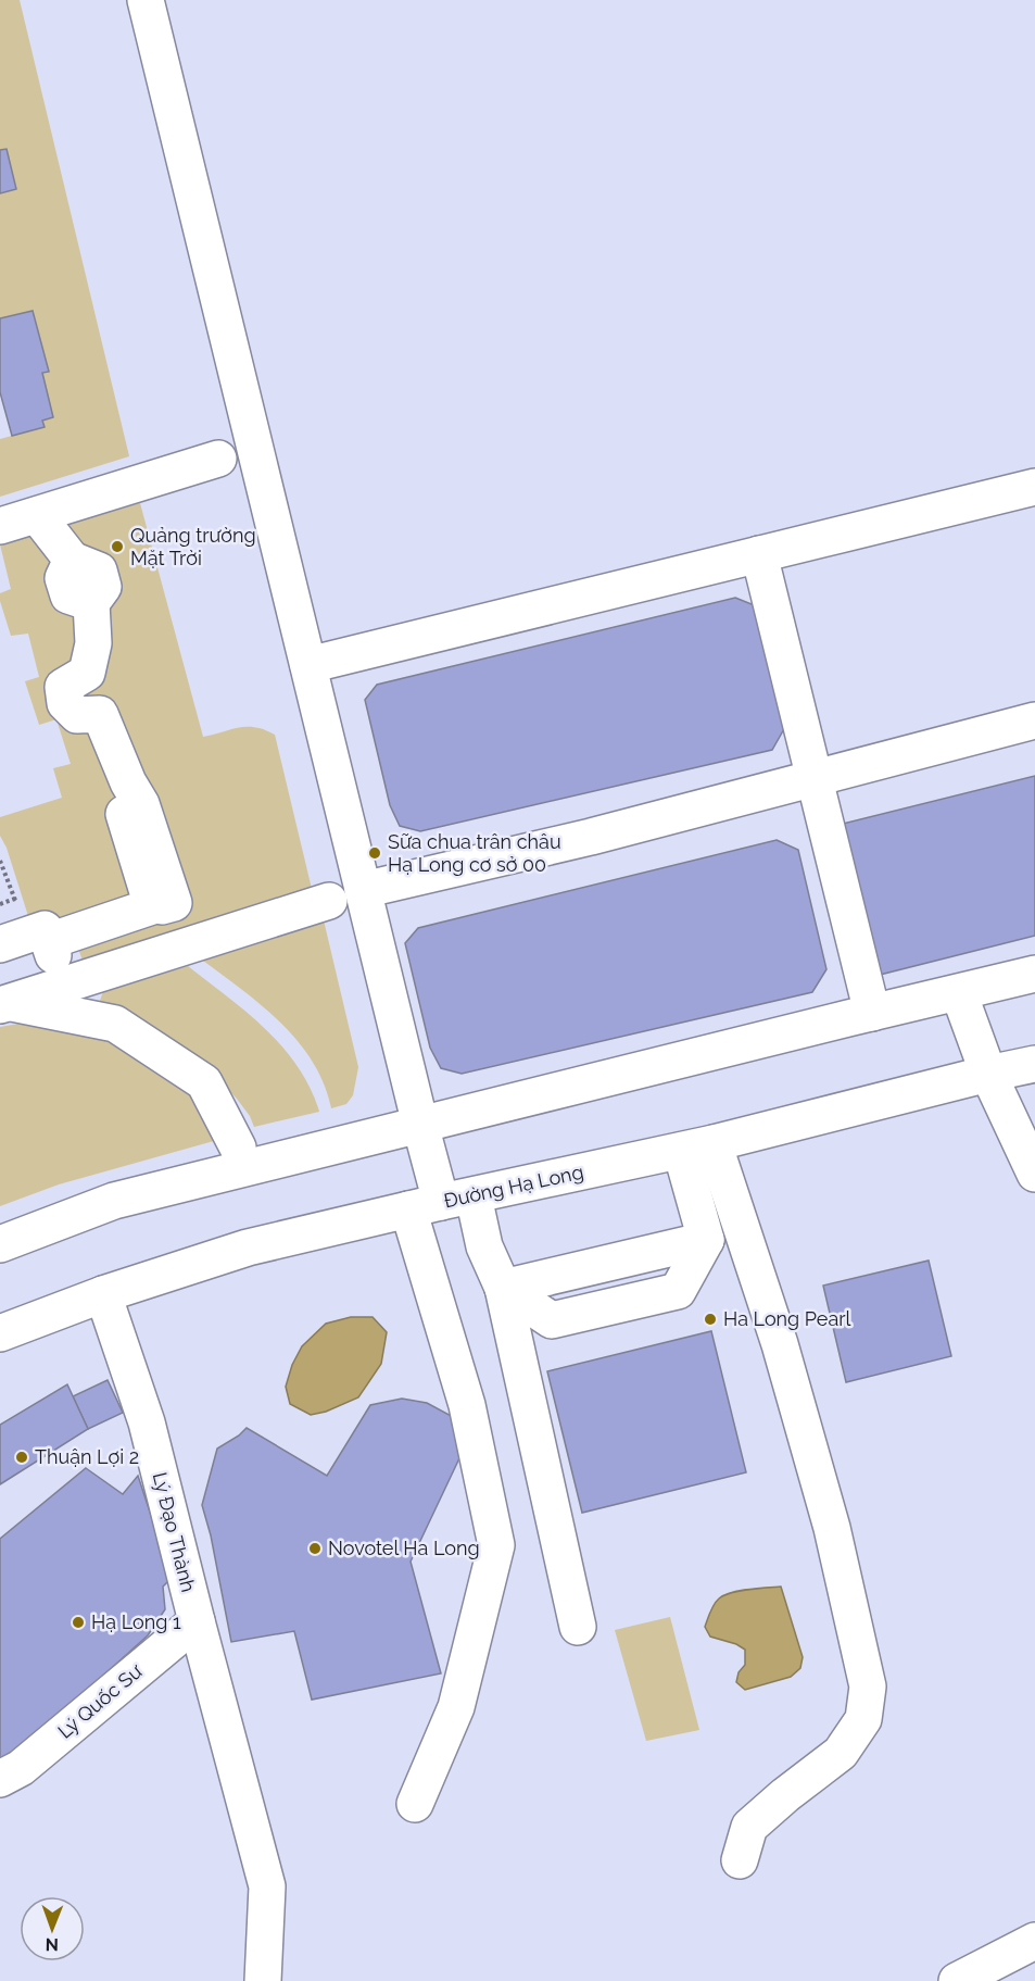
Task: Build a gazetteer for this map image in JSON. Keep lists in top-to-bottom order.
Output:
{
  "streets": {
    "street": ["Đường Hạ Long", "Lý Đạo Thành", "Lý Quốc Sư"]
  },
  "crossings": [
    ["Đường Hạ Long", "Lý Đạo Thành"],
    ["Lý Đạo Thành", "Lý Quốc Sư"]
  ],
  "places": [
    "Quảng trường Mặt Trời",
    "Sữa chua trân châu Hạ Long cơ sở 00",
    "Ha Long Pearl",
    "Thuận Lợi 2",
    "Novotel Ha Long",
    "Hạ Long 1"
  ],
  "north": "bottom"
}
